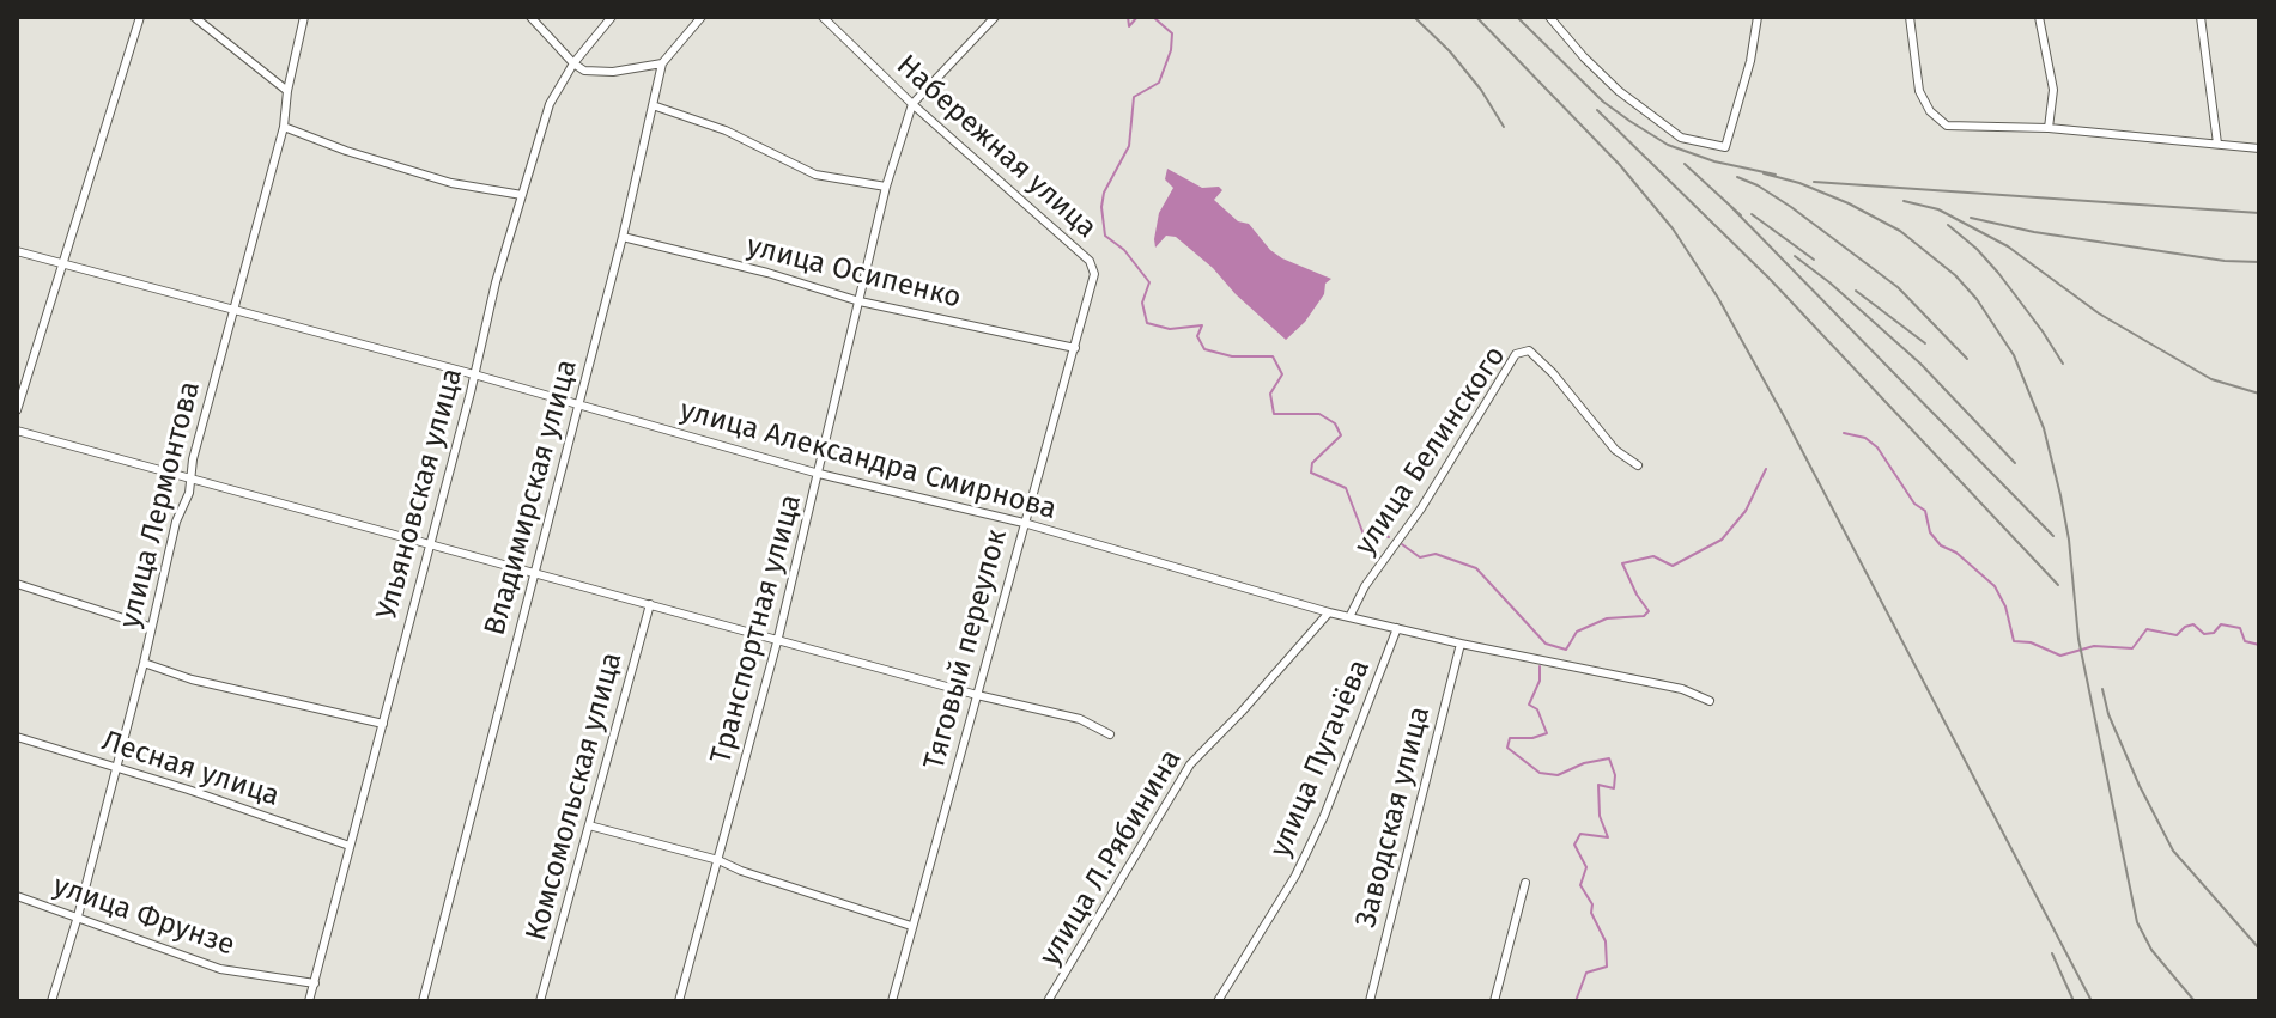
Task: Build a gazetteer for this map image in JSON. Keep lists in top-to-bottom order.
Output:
{
  "streets": {
    "street": [
      "Набережная улица",
      "улица Осипенко",
      "улица Белинского",
      "улица Александра Смирнова",
      "Ульяновская улица",
      "Владимирская улица",
      "улица Лермонтова",
      "Транспортная улица",
      "Тяговый переулок",
      "улица Пугачёва",
      "Лесная улица",
      "Комсомольская улица",
      "Заводская улица",
      "улица Л.Рябинина",
      "улица Фрунзе"
    ]
  },
  "crossings": [
    ["Набережная улица", "Транспортная улица"],
    ["Набережная улица", "Тяговый переулок"],
    ["улица Осипенко", "Владимирская улица"],
    ["улица Осипенко", "Транспортная улица"],
    ["улица Осипенко", "Тяговый переулок"],
    ["улица Белинского", "улица Александра Смирнова"],
    ["улица Александра Смирнова", "Ульяновская улица"],
    ["улица Александра Смирнова", "Владимирская улица"],
    ["улица Александра Смирнова", "улица Лермонтова"],
    ["улица Александра Смирнова", "Транспортная улица"],
    ["улица Александра Смирнова", "Тяговый переулок"],
    ["улица Александра Смирнова", "улица Пугачёва"],
    ["улица Александра Смирнова", "Заводская улица"],
    ["улица Александра Смирнова", "улица Л.Рябинина"],
    ["Ульяновская улица", "Лесная улица"],
    ["Ульяновская улица", "улица Фрунзе"],
    ["улица Лермонтова", "Лесная улица"],
    ["улица Лермонтова", "улица Фрунзе"]
  ]
}
